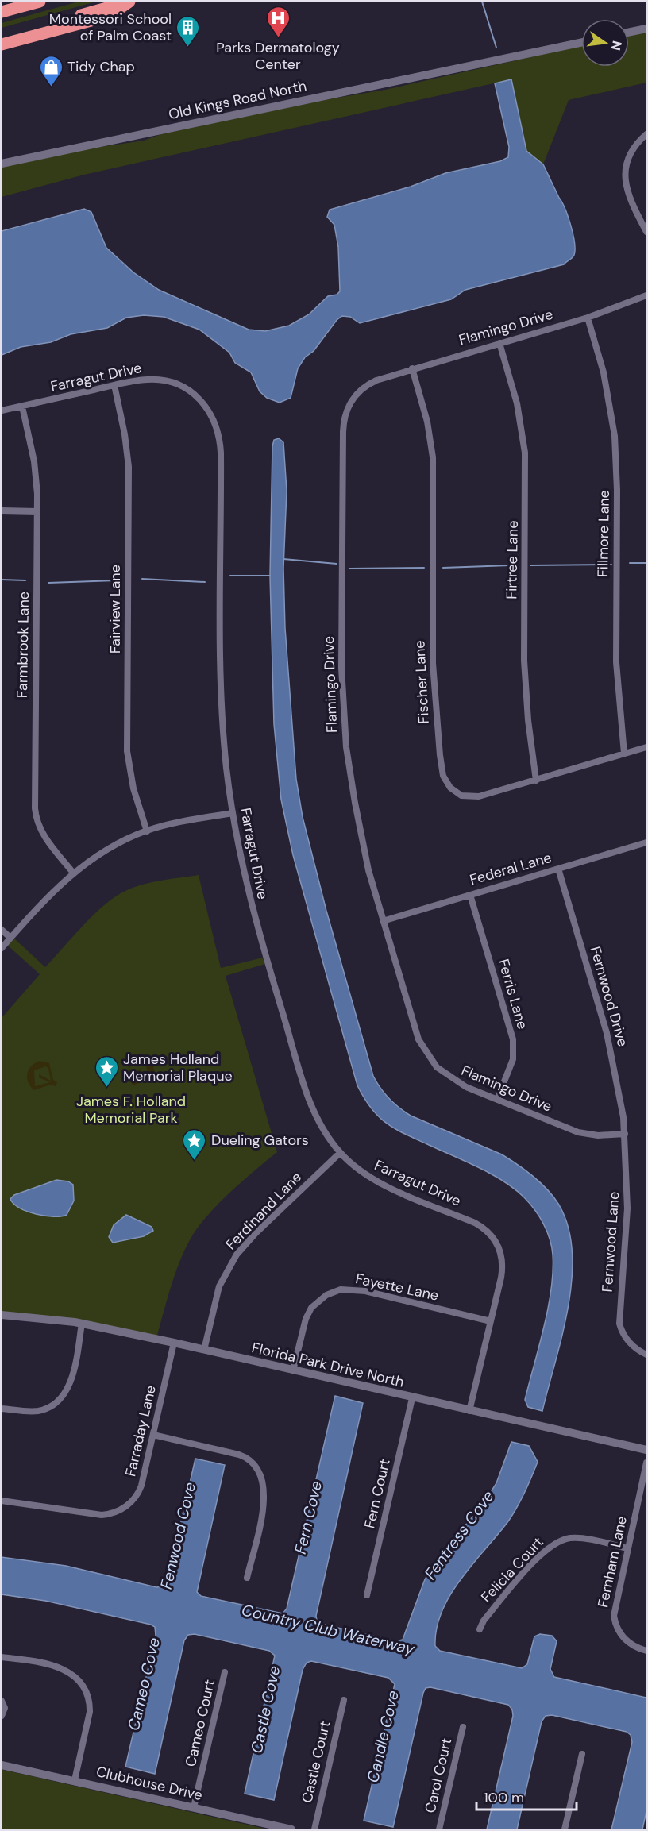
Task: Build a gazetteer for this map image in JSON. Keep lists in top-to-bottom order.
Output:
{
  "streets": {
    "street": [
      "Old Kings Road North",
      "Flamingo Drive",
      "Farragut Drive",
      "Fillmore Lane",
      "Firtree Lane",
      "Fairview Lane",
      "Farmbrook Lane",
      "Fischer Lane",
      "Federal Lane",
      "Ferris Lane",
      "Fernwood Drive",
      "Ferdinand Lane",
      "Fernwood Lane",
      "Fayette Lane",
      "Florida Park Drive North",
      "Farraday Lane",
      "Fern Court",
      "Fernham Lane",
      "Felicia Court",
      "Cameo Court",
      "Castle Court",
      "Carol Court",
      "Clubhouse Drive"
    ]
  },
  "crossings": [
    ["Flamingo Drive", "Fillmore Lane"],
    ["Flamingo Drive", "Firtree Lane"],
    ["Flamingo Drive", "Fischer Lane"],
    ["Flamingo Drive", "Federal Lane"],
    ["Flamingo Drive", "Ferris Lane"],
    ["Flamingo Drive", "Fernwood Drive"],
    ["Flamingo Drive", "Fernwood Lane"],
    ["Farragut Drive", "Fairview Lane"],
    ["Farragut Drive", "Farmbrook Lane"],
    ["Farragut Drive", "Ferdinand Lane"],
    ["Farragut Drive", "Fayette Lane"],
    ["Farragut Drive", "Florida Park Drive North"],
    ["Fillmore Lane", "Fischer Lane"],
    ["Firtree Lane", "Fischer Lane"],
    ["Federal Lane", "Ferris Lane"],
    ["Federal Lane", "Fernwood Drive"],
    ["Fernwood Drive", "Fernwood Lane"],
    ["Ferdinand Lane", "Florida Park Drive North"],
    ["Fayette Lane", "Florida Park Drive North"],
    ["Florida Park Drive North", "Farraday Lane"],
    ["Florida Park Drive North", "Fern Court"],
    ["Fernham Lane", "Felicia Court"],
    ["Cameo Court", "Clubhouse Drive"]
  ],
  "water": [
    "Fern Cove",
    "Fentress Cove",
    "Fenwood Cove",
    "Country Club Waterway",
    "Cameo Cove",
    "Castle Cove",
    "Candle Cove"
  ],
  "parks": ["James F. Holland Memorial Park"],
  "places": {
    "hospital": ["Parks Dermatology Center"],
    "building": ["Montessori School of Palm Coast"],
    "shop": ["Tidy Chap"],
    "place": ["James Holland Memorial Plaque", "Dueling Gators"]
  },
  "scale_bar": "100 m",
  "north": "right"
}
